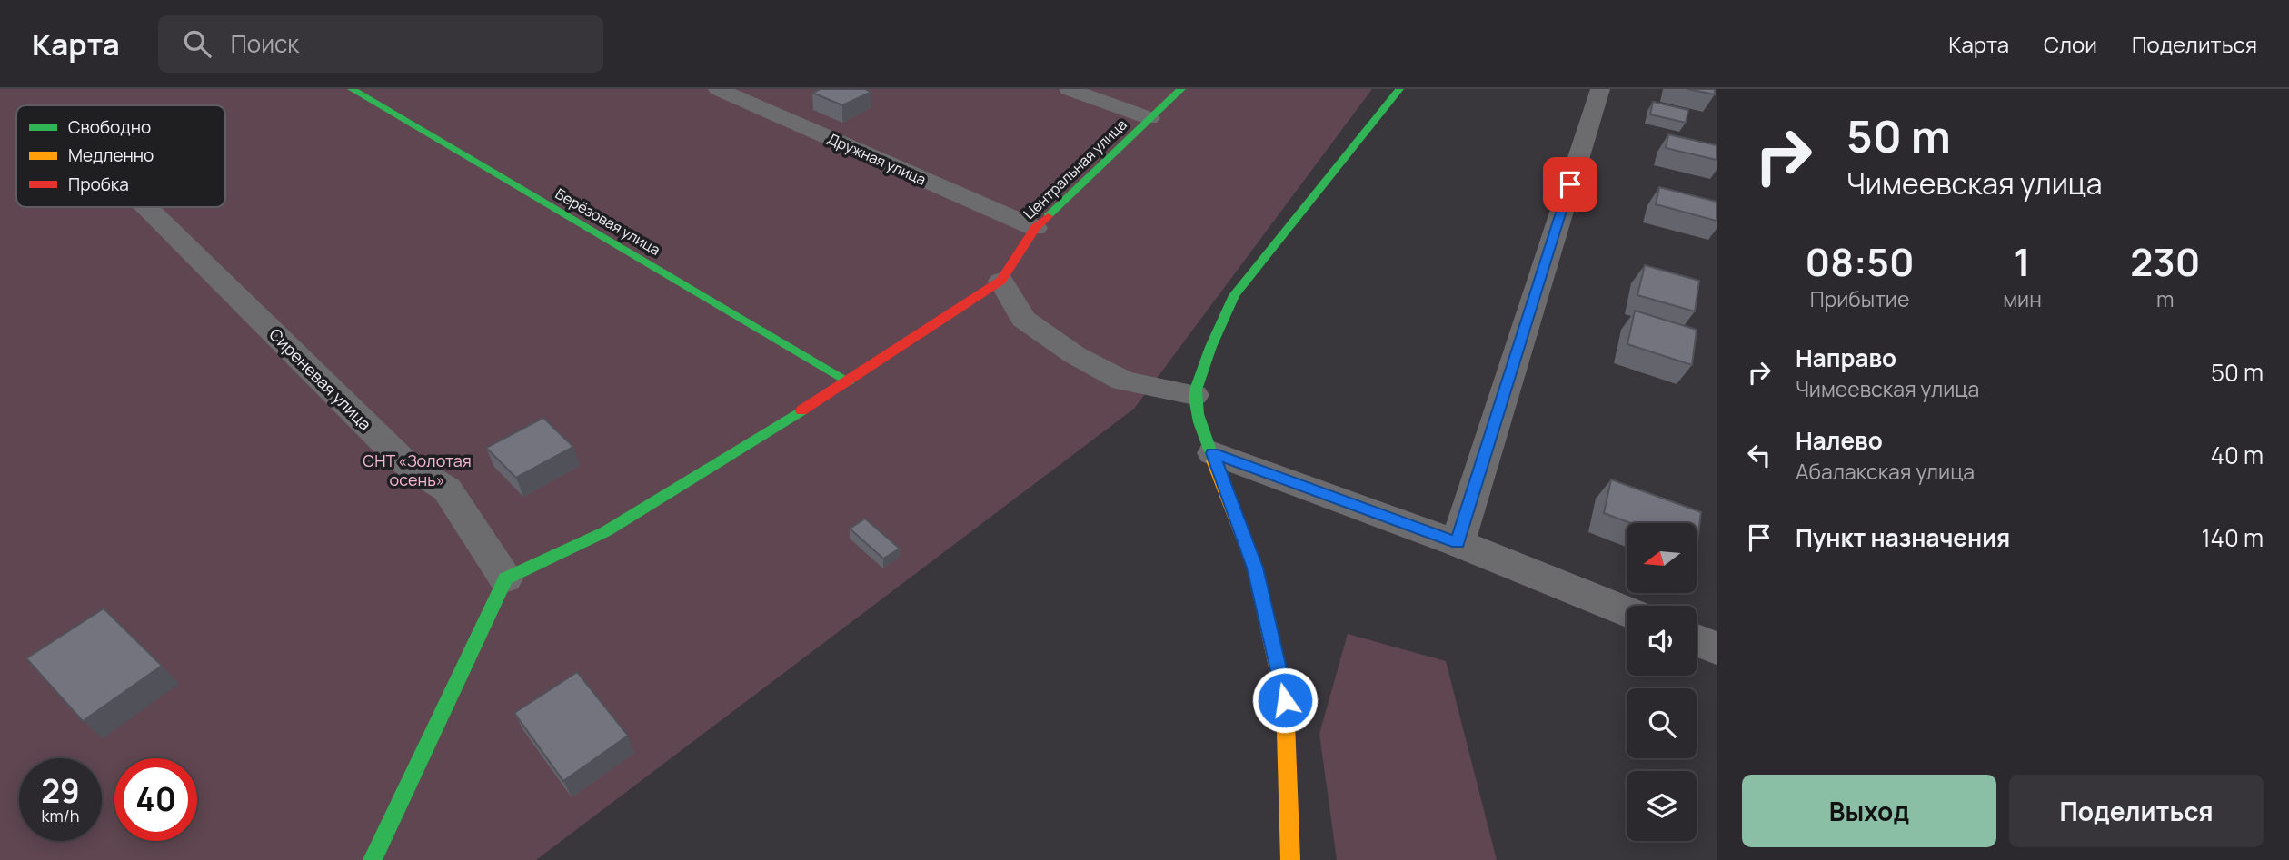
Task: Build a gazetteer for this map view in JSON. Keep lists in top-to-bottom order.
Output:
{
  "streets": {
    "street": [
      "Дружная улица",
      "Центральная улица",
      "Берёзовая улица",
      "Сиреневая улица"
    ]
  },
  "crossings": [
    ["Дружная улица", "Центральная улица"]
  ],
  "parks": ["СНТ «Золотая осень»"],
  "legend": ["Свободно", "Медленно", "Пробка"],
  "north": "left",
  "page": {
    "header": "Карта",
    "search": "Поиск",
    "nav": ["Карта", "Слои", "Поделиться"],
    "turn": ["50 m", "Чимеевская улица"],
    "eta": [
      "08:50",
      "Прибытие",
      "1",
      "мин",
      "230",
      "m"
    ],
    "list": [
      {
        "name": "Направо",
        "note": "Чимеевская улица",
        "value": "50 m"
      },
      {
        "name": "Налево",
        "note": "Абалакская улица",
        "value": "40 m"
      },
      {
        "name": "Пункт назначения",
        "value": "140 m"
      }
    ],
    "speed": "29 km/h",
    "limit": "40",
    "buttons": ["Выход", "Поделиться"]
  }
}
